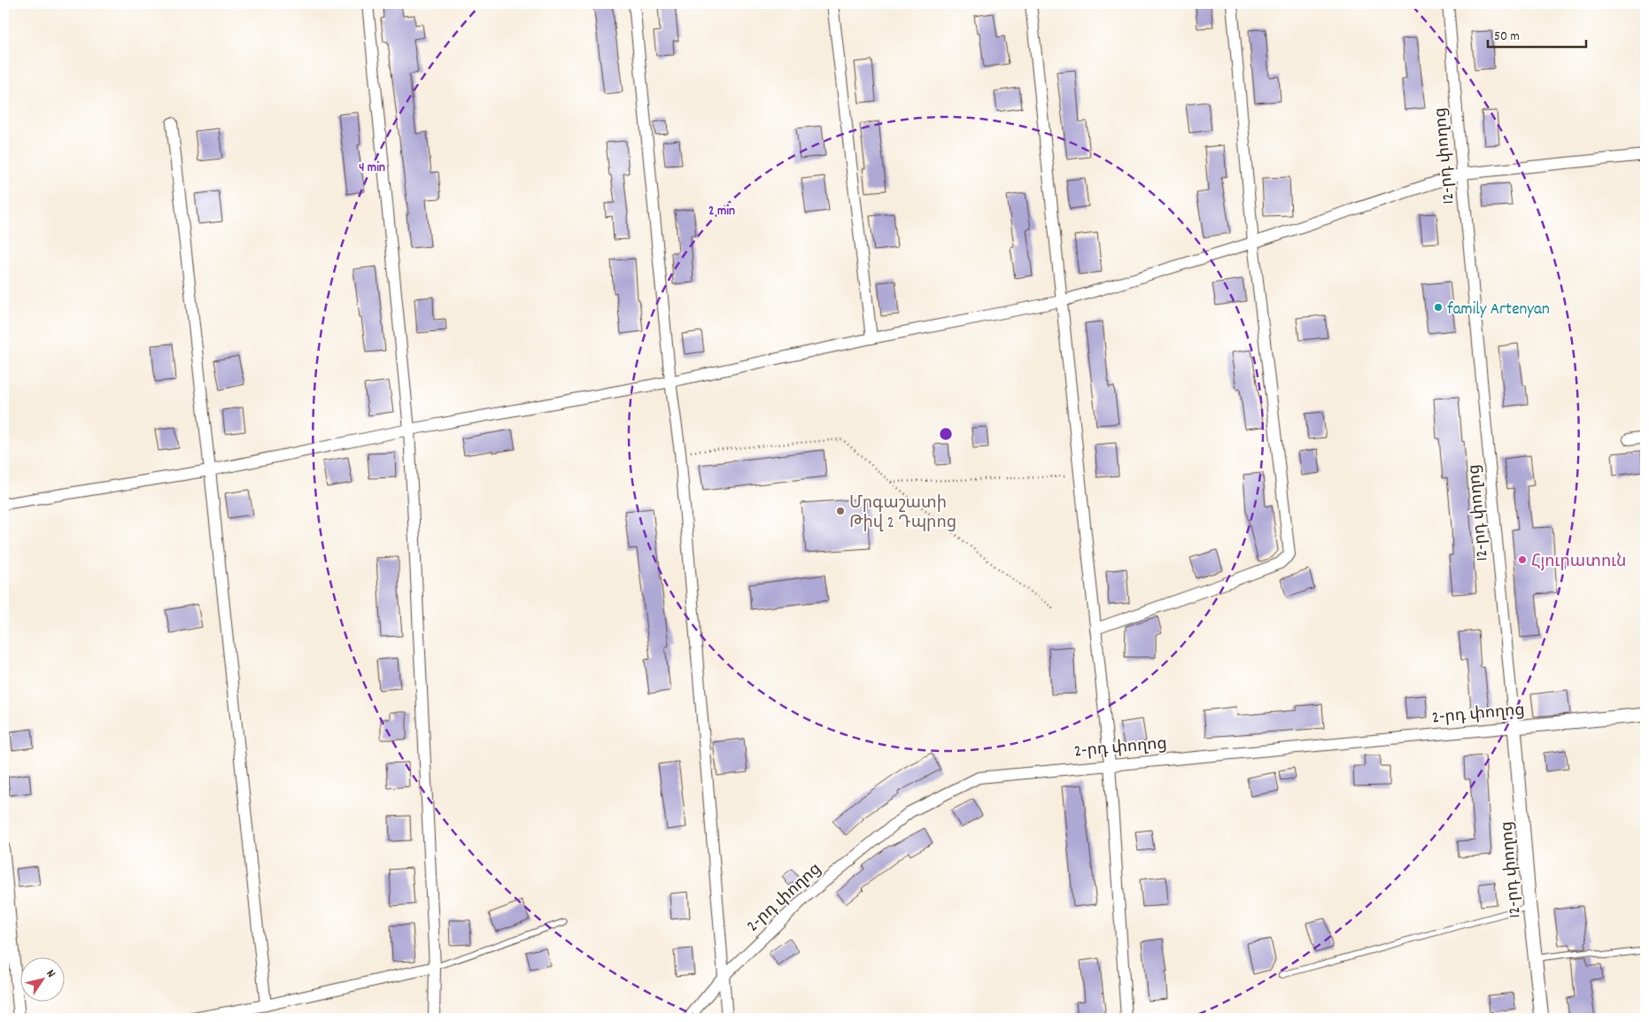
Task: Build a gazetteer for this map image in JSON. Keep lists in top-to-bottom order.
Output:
{
  "streets": {
    "street": ["12-րդ փողոց", "2-րդ փողոց"]
  },
  "crossings": [
    ["12-րդ փողոց", "2-րդ փողոց"]
  ],
  "places": ["family Artenyan", "Մրգաշատի Թիվ 2 Դպրոց", "Հյուրատուն"],
  "scale_bar": "50 m",
  "north": "top right",
  "rings": ["4 min", "2 min"]
}
